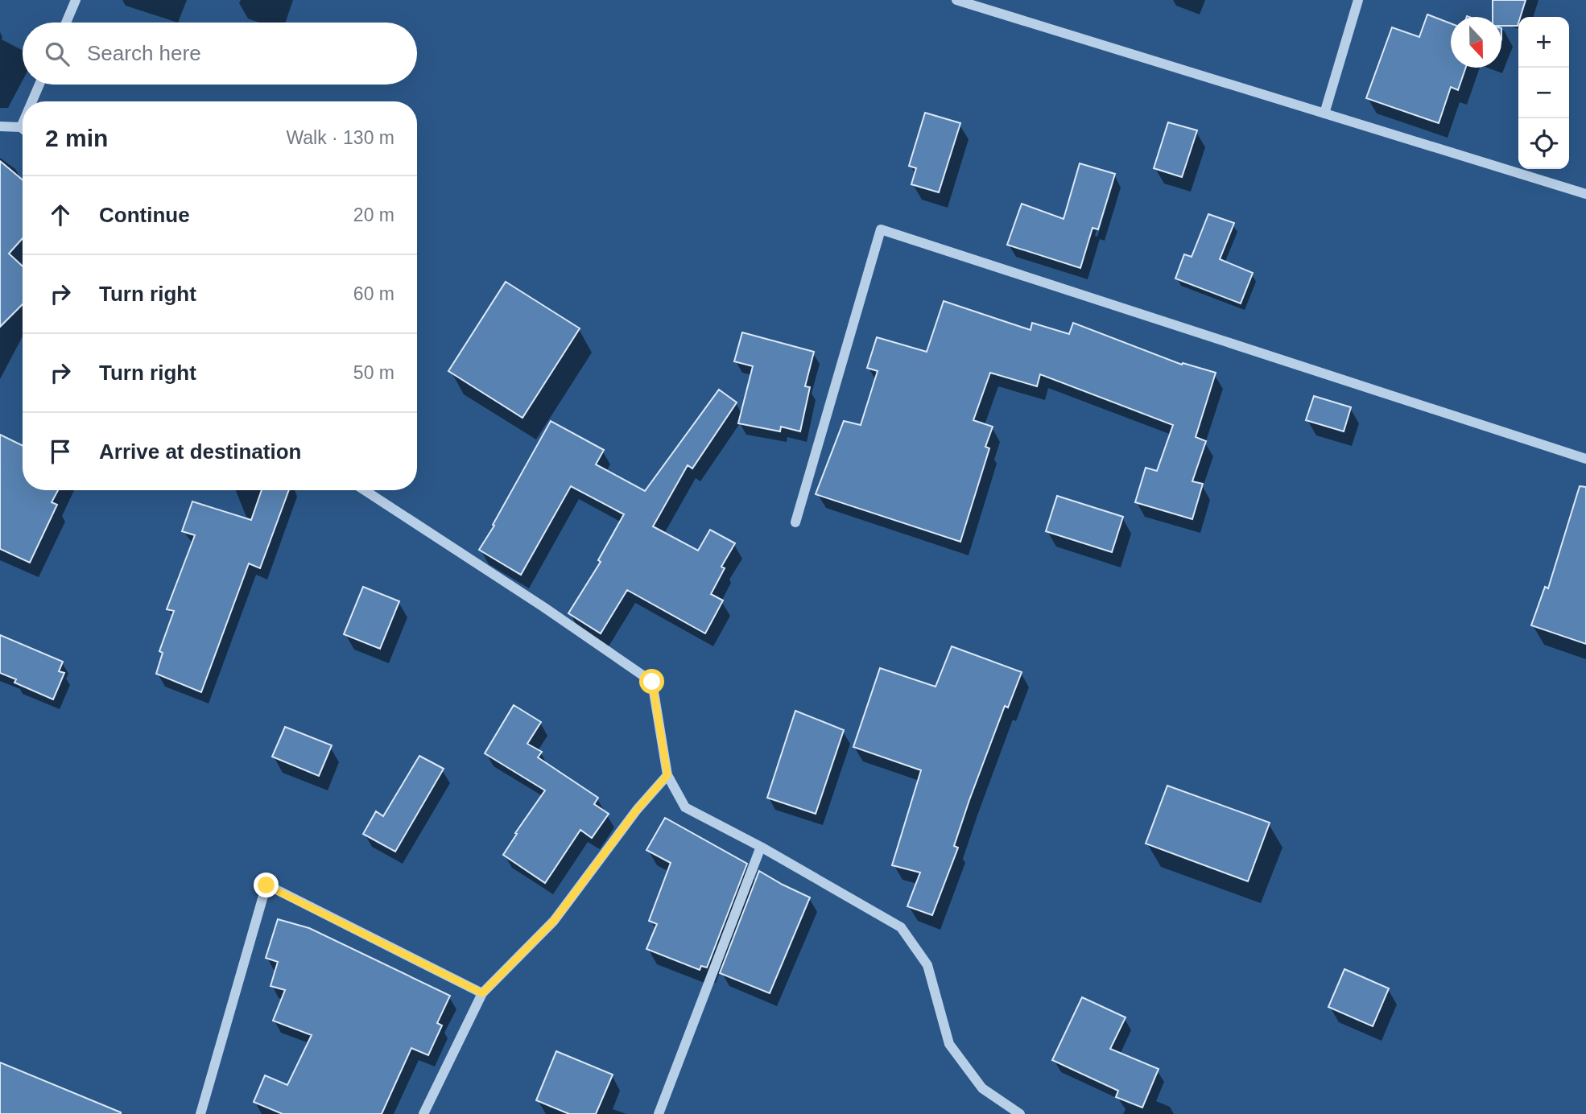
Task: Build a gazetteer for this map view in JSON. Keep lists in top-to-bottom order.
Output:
{
  "north": "bottom",
  "page": {
    "map_buttons": ["+", "−"],
    "search": "Search here",
    "heading": ["2 min", "Walk · 130 m"],
    "list": [
      ["Continue", "20 m"],
      ["Turn right", "60 m"],
      ["Turn right", "50 m"],
      "Arrive at destination"
    ]
  }
}
